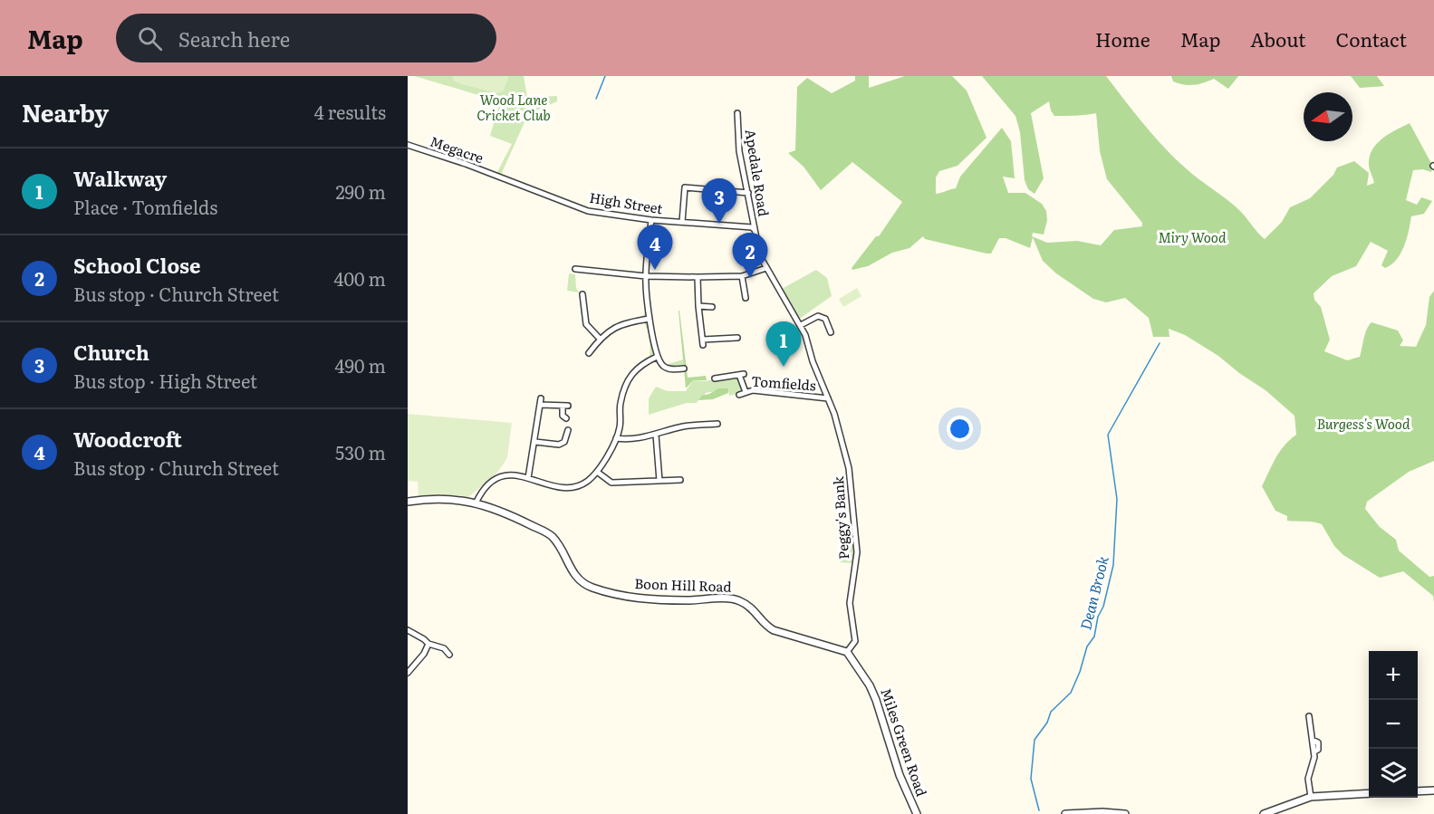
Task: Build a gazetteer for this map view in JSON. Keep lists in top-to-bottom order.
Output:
{
  "streets": {
    "street": [
      "Megacre",
      "Apedale Road",
      "High Street",
      "Tomfields",
      "Peggy's Bank",
      "Boon Hill Road",
      "Miles Green Road"
    ]
  },
  "crossings": [
    ["Megacre", "High Street"],
    ["Apedale Road", "High Street"],
    ["Apedale Road", "Tomfields"],
    ["Apedale Road", "Peggy's Bank"],
    ["Peggy's Bank", "Boon Hill Road"],
    ["Peggy's Bank", "Miles Green Road"],
    ["Boon Hill Road", "Miles Green Road"]
  ],
  "water": ["Dean Brook"],
  "parks": ["Wood Lane Cricket Club", "Miry Wood", "Burgess's Wood"],
  "north": "left",
  "page": {
    "header": "Map",
    "search": "Search here",
    "nav": [
      "Home",
      "Map",
      "About",
      "Contact"
    ],
    "heading": ["Nearby", "4 results"],
    "list": [
      {
        "mark": "1",
        "name": "Walkway",
        "note": "Place · Tomfields",
        "value": "290 m"
      },
      {
        "mark": "2",
        "name": "School Close",
        "note": "Bus stop · Church Street",
        "value": "400 m"
      },
      {
        "mark": "3",
        "name": "Church",
        "note": "Bus stop · High Street",
        "value": "490 m"
      },
      {
        "mark": "4",
        "name": "Woodcroft",
        "note": "Bus stop · Church Street",
        "value": "530 m"
      }
    ],
    "pins": [
      "3",
      "4",
      "2",
      "1"
    ],
    "map_buttons": ["+", "−"]
  }
}
